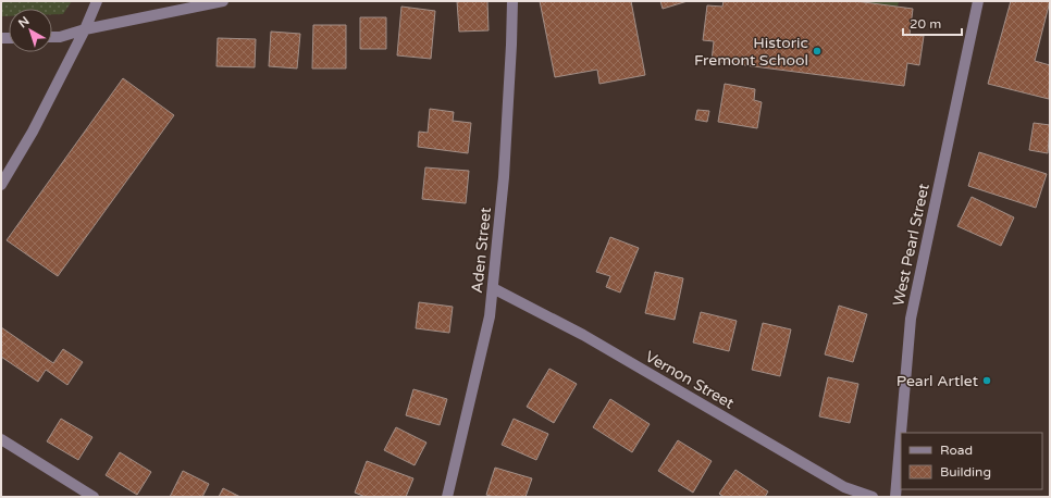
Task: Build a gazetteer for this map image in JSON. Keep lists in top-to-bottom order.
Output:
{
  "streets": {
    "street": ["West Pearl Street", "Aden Street", "Vernon Street"]
  },
  "crossings": [
    ["Aden Street", "Vernon Street"]
  ],
  "places": ["Historic Fremont School", "Pearl Artlet"],
  "legend": ["Road", "Building"],
  "scale_bar": "20 m",
  "north": "top left"
}
